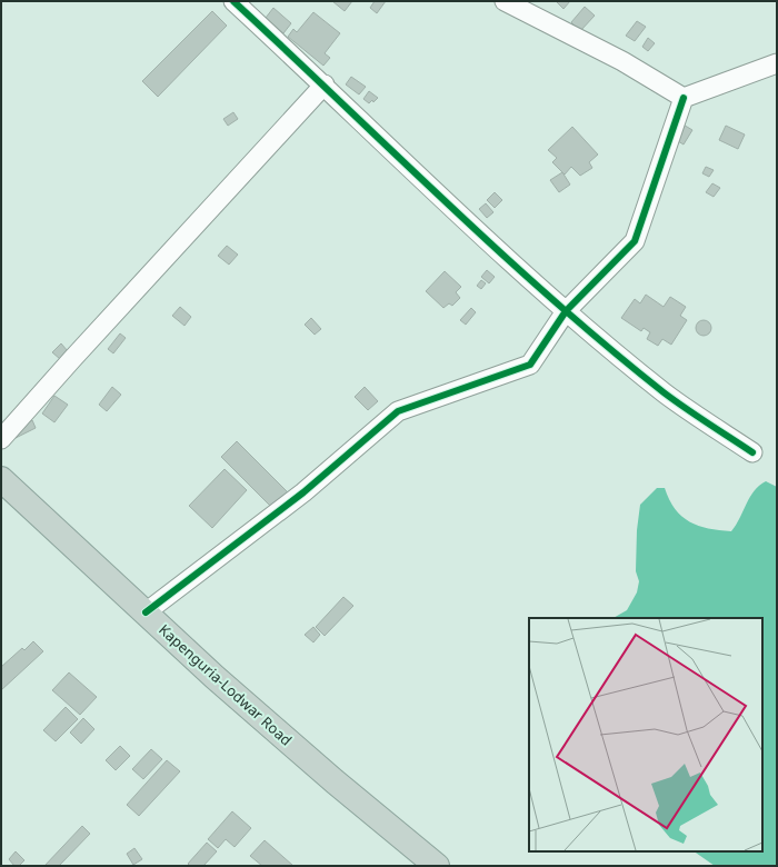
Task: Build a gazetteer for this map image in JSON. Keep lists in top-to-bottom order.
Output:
{
  "streets": {
    "highway": ["Kapenguria-Lodwar Road"]
  }
}
